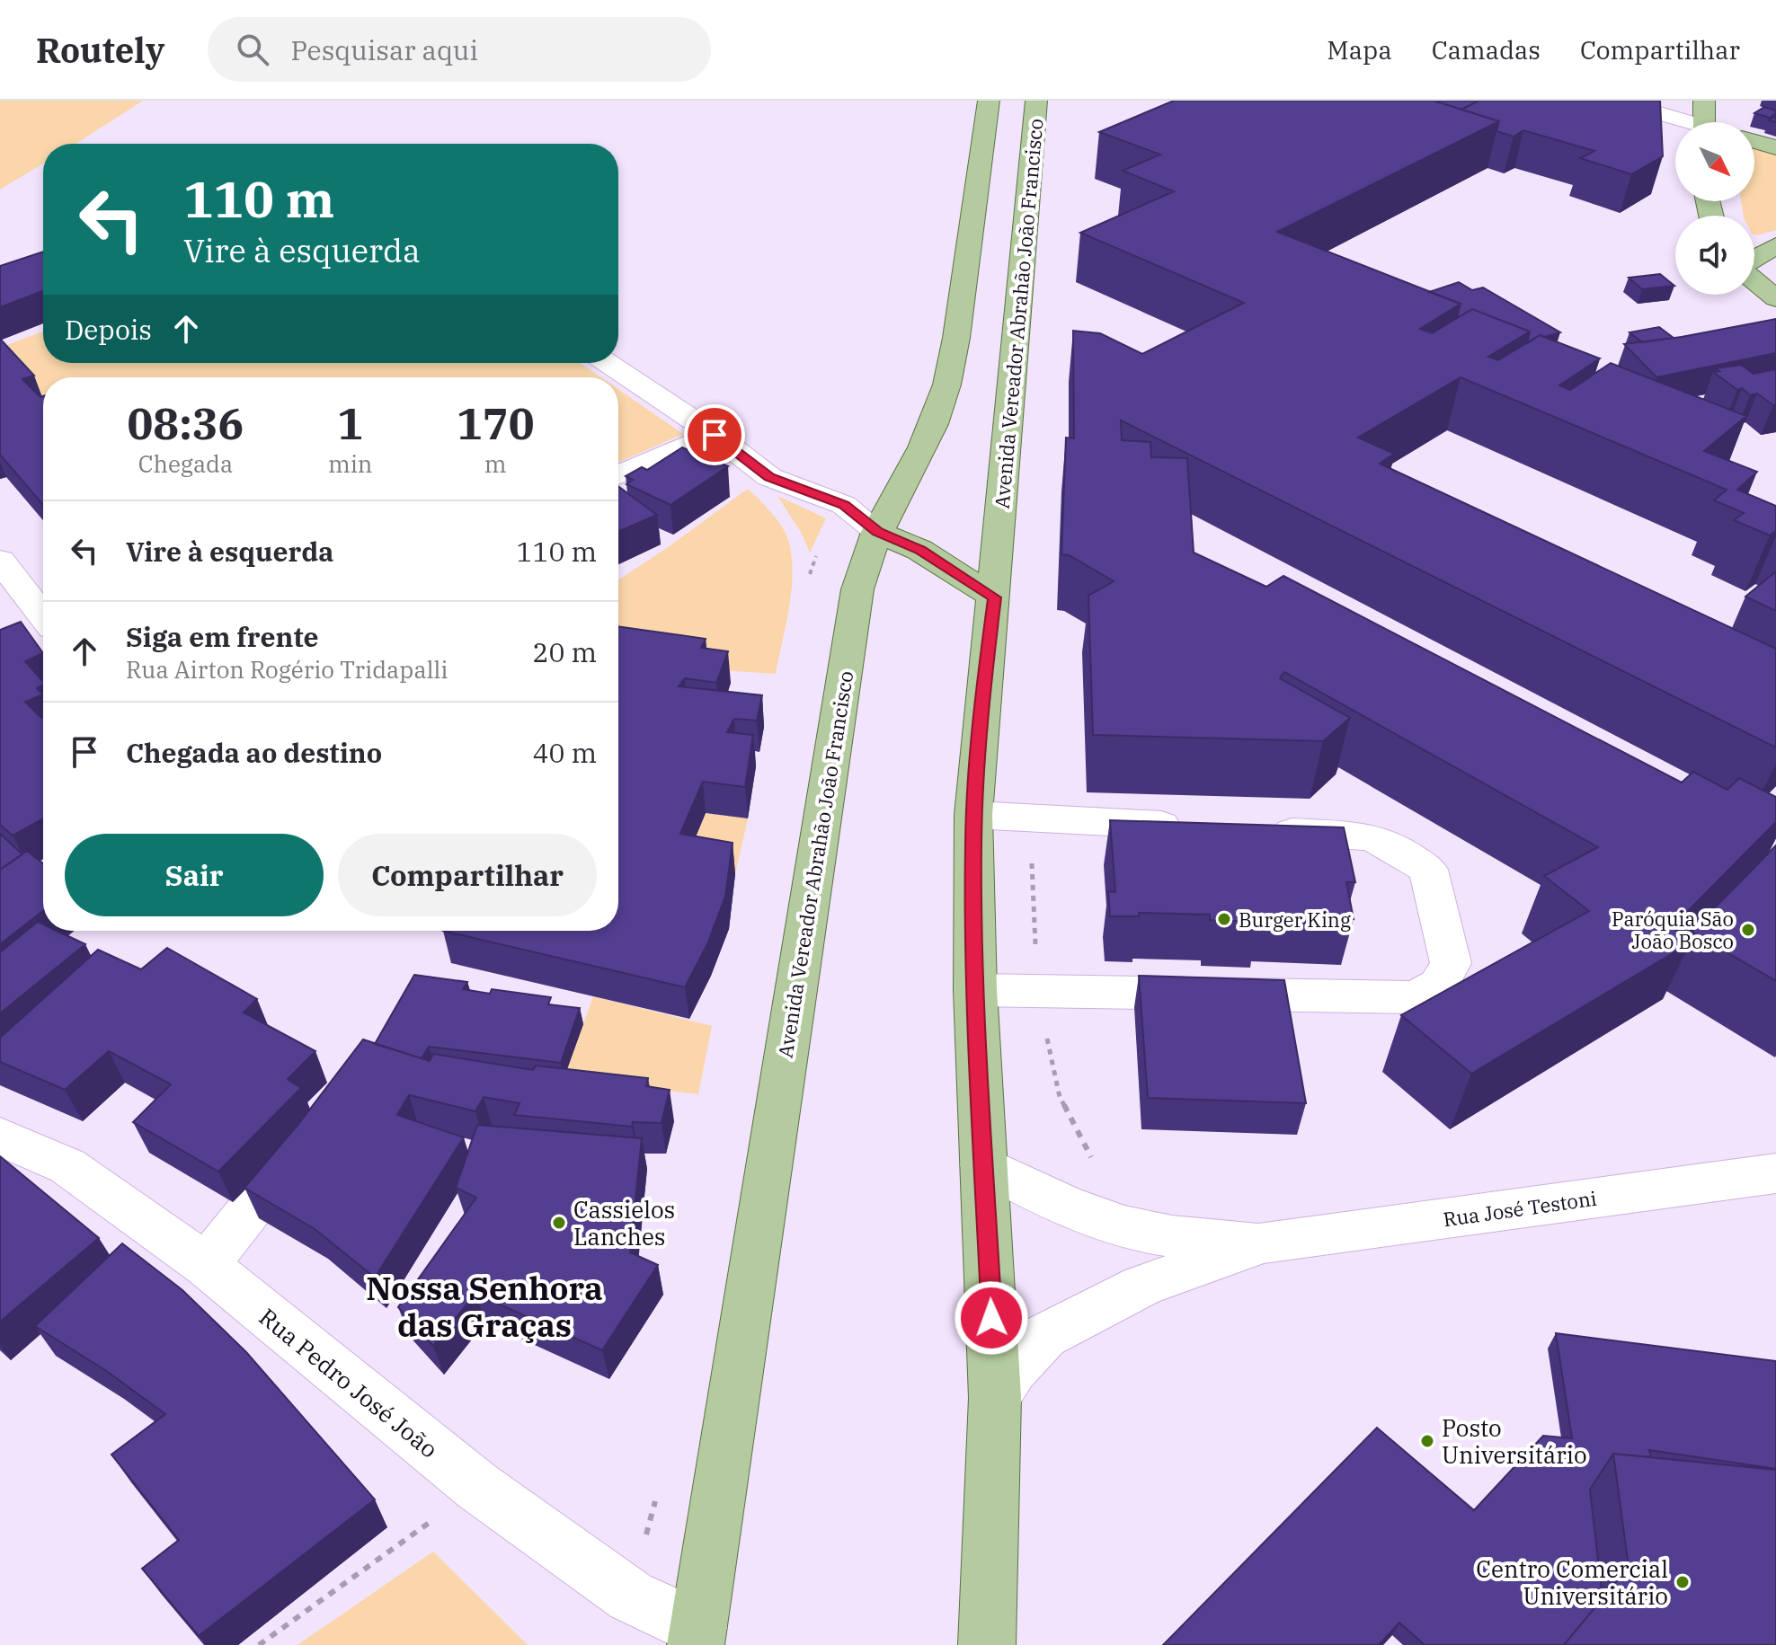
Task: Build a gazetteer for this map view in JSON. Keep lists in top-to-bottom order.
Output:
{
  "streets": {
    "main road": ["Avenida Vereador Abrahão João Francisco"],
    "street": ["Rua José Testoni", "Rua Pedro José João"]
  },
  "crossings": [
    ["Avenida Vereador Abrahão João Francisco", "Rua José Testoni"],
    ["Avenida Vereador Abrahão João Francisco", "Rua Pedro José João"]
  ],
  "districts": ["Nossa Senhora das Graças"],
  "places": [
    "Burger King",
    "Paróquia São João Bosco",
    "Cassielos Lanches",
    "Posto Universitário",
    "Centro Comercial Universitário"
  ],
  "north": "bottom right",
  "page": {
    "header": "Routely",
    "search": "Pesquisar aqui",
    "nav": ["Mapa", "Camadas", "Compartilhar"],
    "turn": ["110 m", "Vire à esquerda"],
    "then": "Depois",
    "eta": [
      "08:36",
      "Chegada",
      "1",
      "min",
      "170",
      "m"
    ],
    "list": [
      {
        "name": "Vire à esquerda",
        "value": "110 m"
      },
      {
        "name": "Siga em frente",
        "note": "Rua Airton Rogério Tridapalli",
        "value": "20 m"
      },
      {
        "name": "Chegada ao destino",
        "value": "40 m"
      }
    ],
    "buttons": ["Sair", "Compartilhar"]
  }
}
